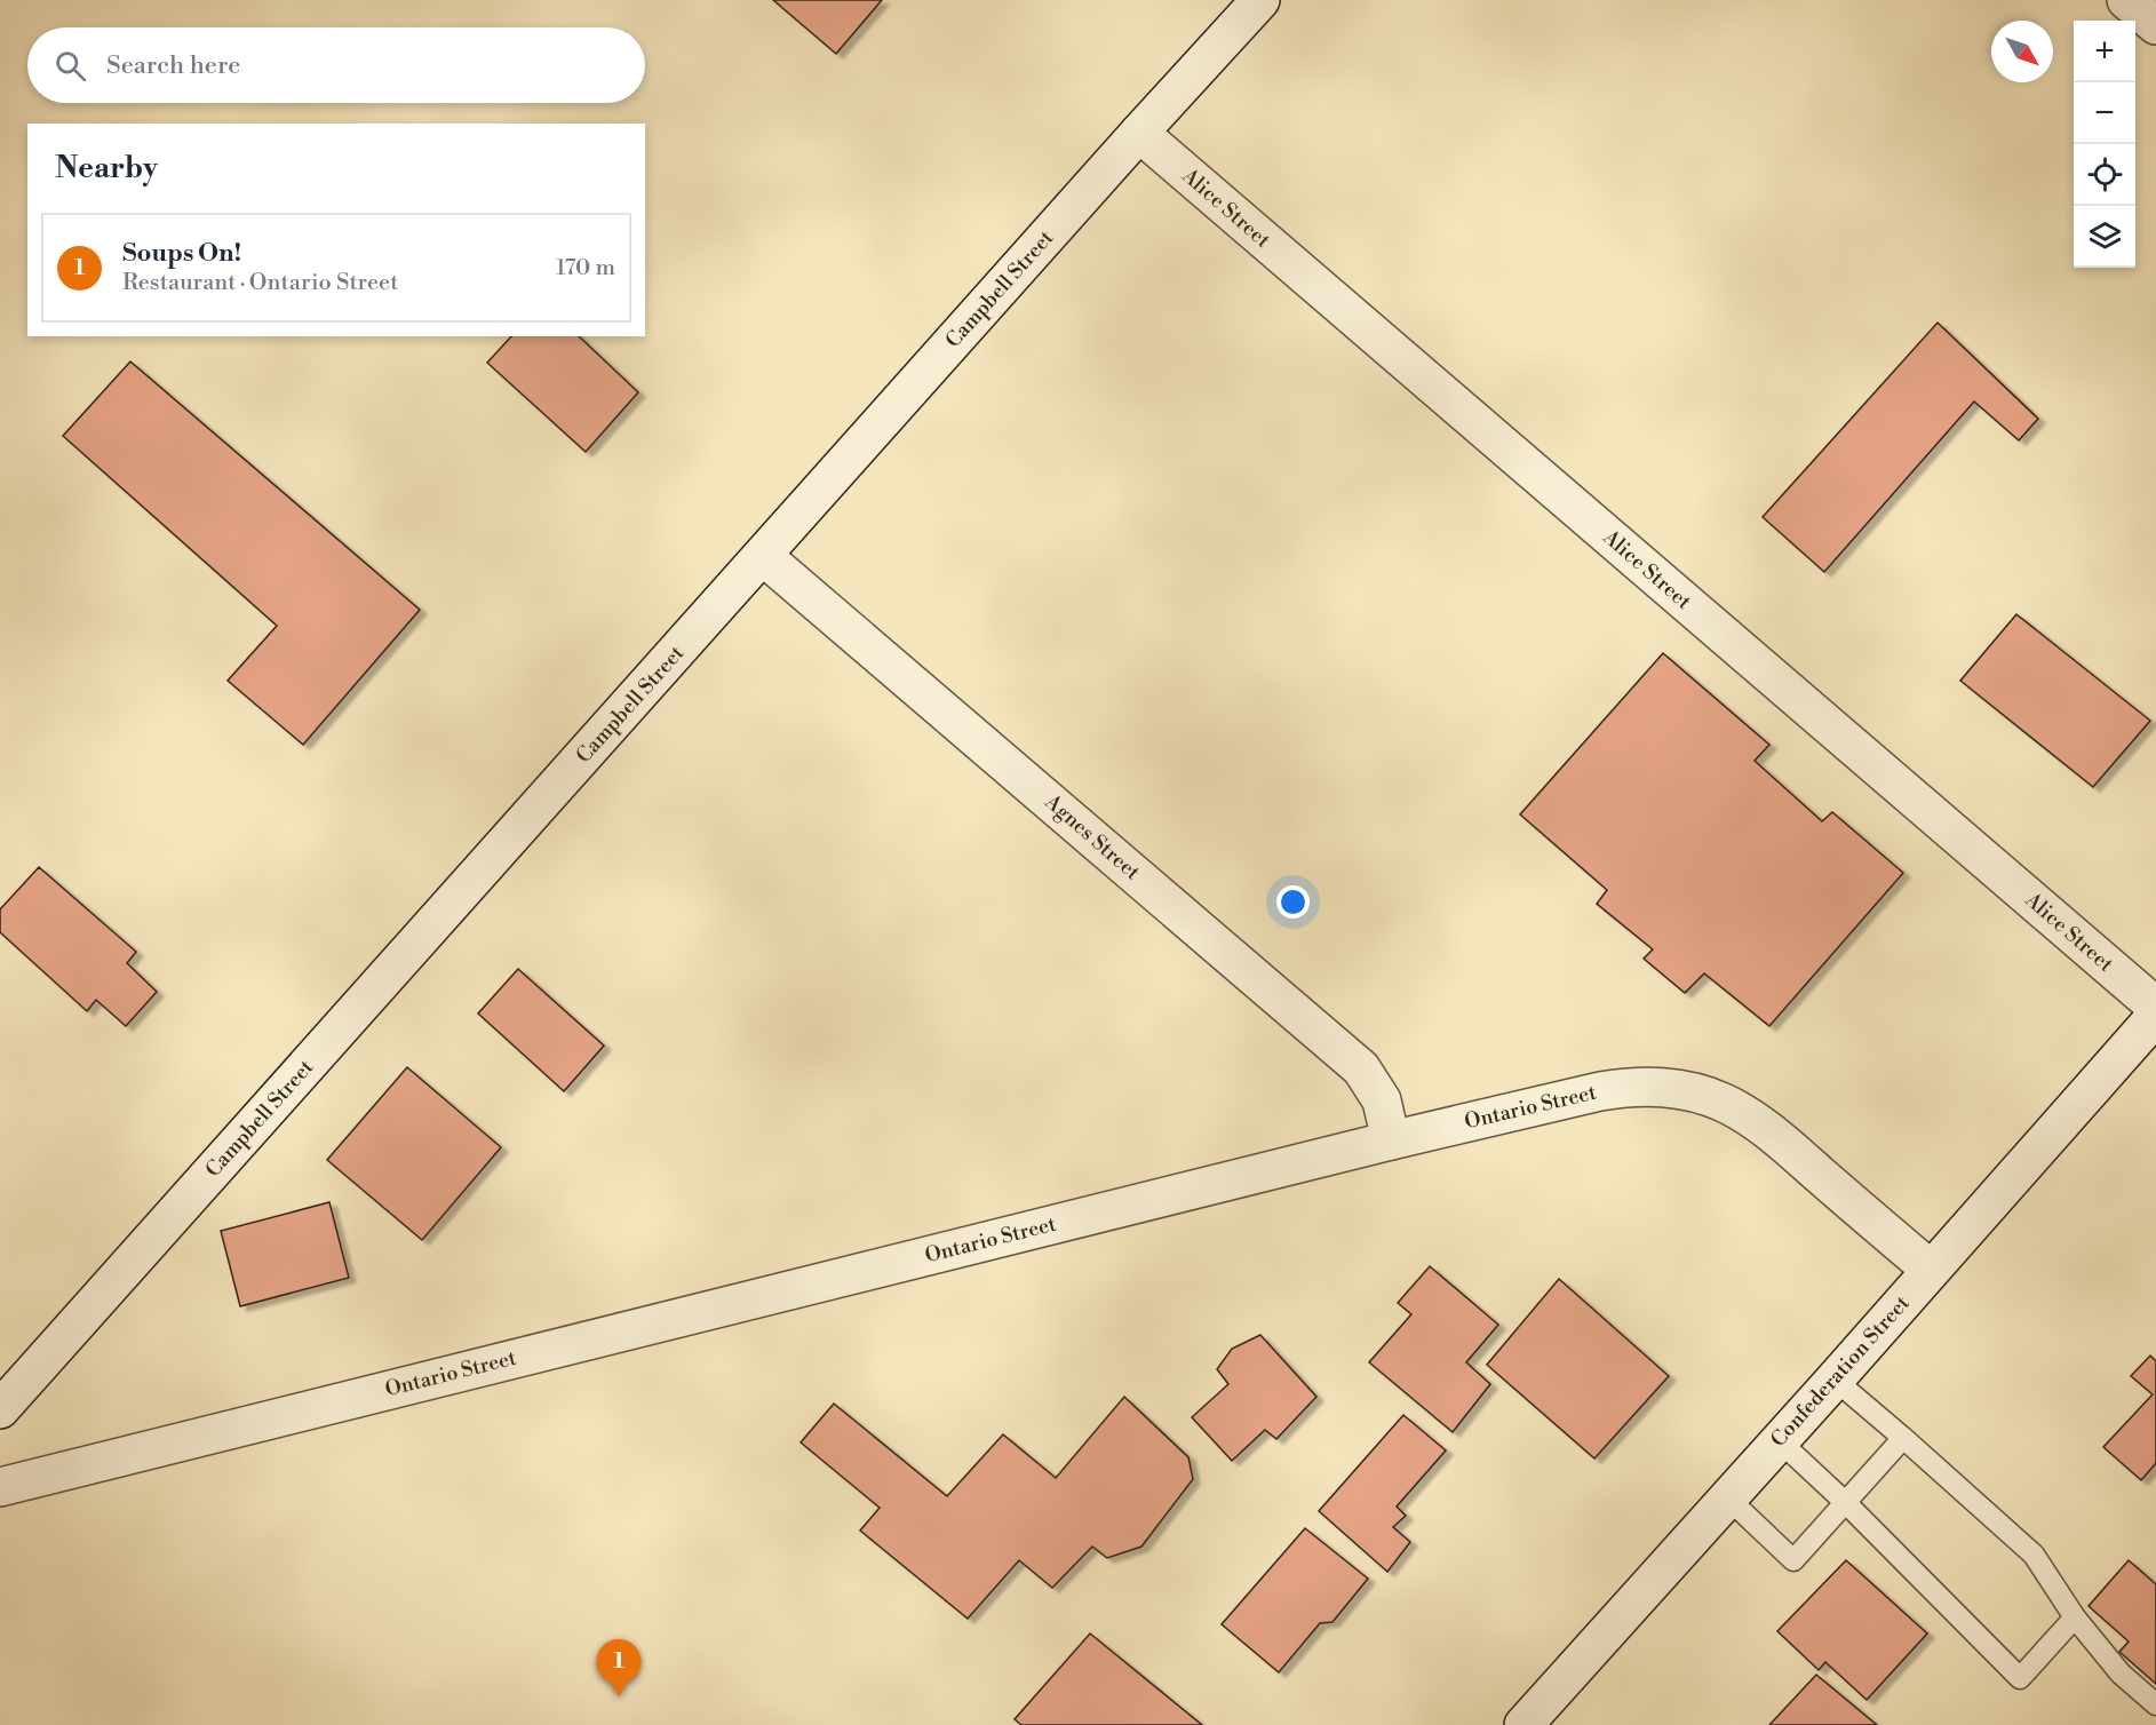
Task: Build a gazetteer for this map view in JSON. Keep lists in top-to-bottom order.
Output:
{
  "streets": {
    "street": [
      "Alice Street",
      "Campbell Street",
      "Agnes Street",
      "Ontario Street",
      "Confederation Street"
    ]
  },
  "crossings": [
    ["Alice Street", "Campbell Street"],
    ["Campbell Street", "Agnes Street"],
    ["Agnes Street", "Ontario Street"],
    ["Ontario Street", "Confederation Street"]
  ],
  "north": "bottom right",
  "page": {
    "map_buttons": ["+", "−"],
    "search": "Search here",
    "heading": "Nearby",
    "list": [
      {
        "mark": "1",
        "name": "Soups On!",
        "note": "Restaurant · Ontario Street",
        "value": "170 m"
      }
    ],
    "pins": "1"
  }
}
